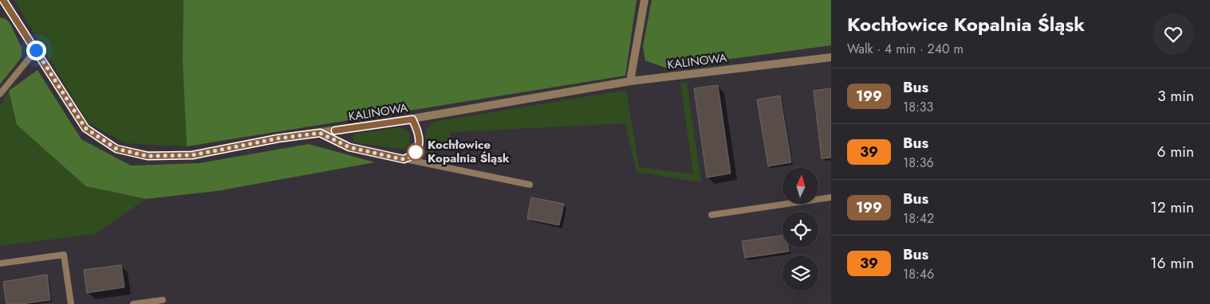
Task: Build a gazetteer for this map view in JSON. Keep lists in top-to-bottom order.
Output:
{
  "streets": {
    "street": ["KALINOWA"]
  },
  "places": ["Kochłowice Kopalnia Śląsk"],
  "lines": ["bus line 199"],
  "north": "top",
  "page": {
    "heading": ["Kochłowice Kopalnia Śląsk", "Walk · 4 min · 240 m"],
    "list": [
      {
        "mark": "199",
        "name": "Bus",
        "note": "18:33",
        "value": "3 min"
      },
      {
        "mark": "39",
        "name": "Bus",
        "note": "18:36",
        "value": "6 min"
      },
      {
        "mark": "199",
        "name": "Bus",
        "note": "18:42",
        "value": "12 min"
      },
      {
        "mark": "39",
        "name": "Bus",
        "note": "18:46",
        "value": "16 min"
      }
    ]
  }
}
